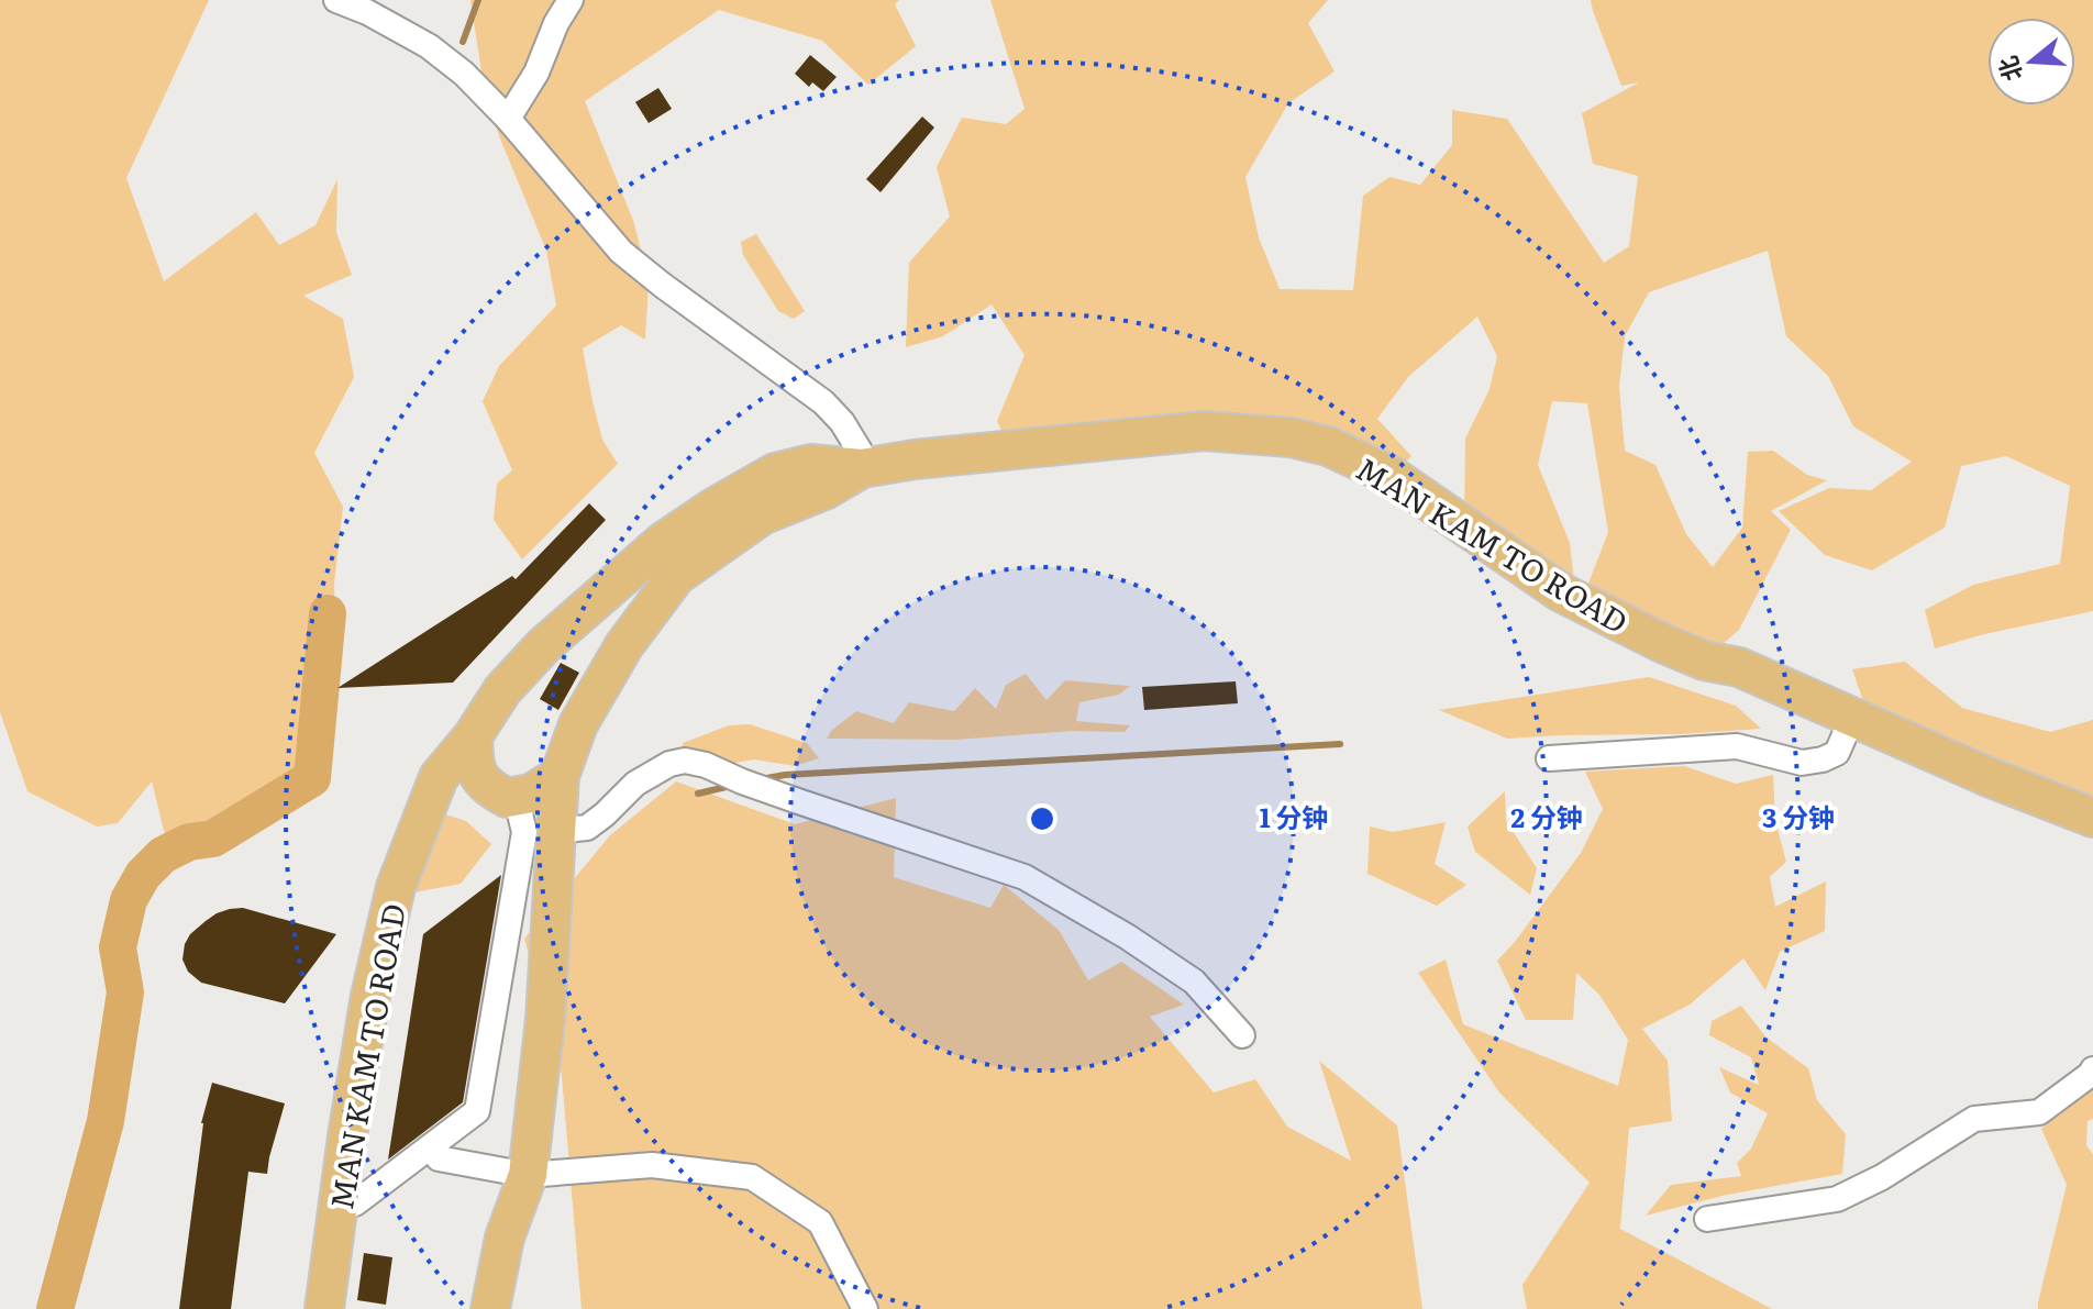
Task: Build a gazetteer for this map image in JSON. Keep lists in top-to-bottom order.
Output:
{
  "streets": {
    "main road": ["MAN KAM TO ROAD"]
  },
  "north": "left",
  "rings": ["1 分钟", "2 分钟", "3 分钟"]
}
